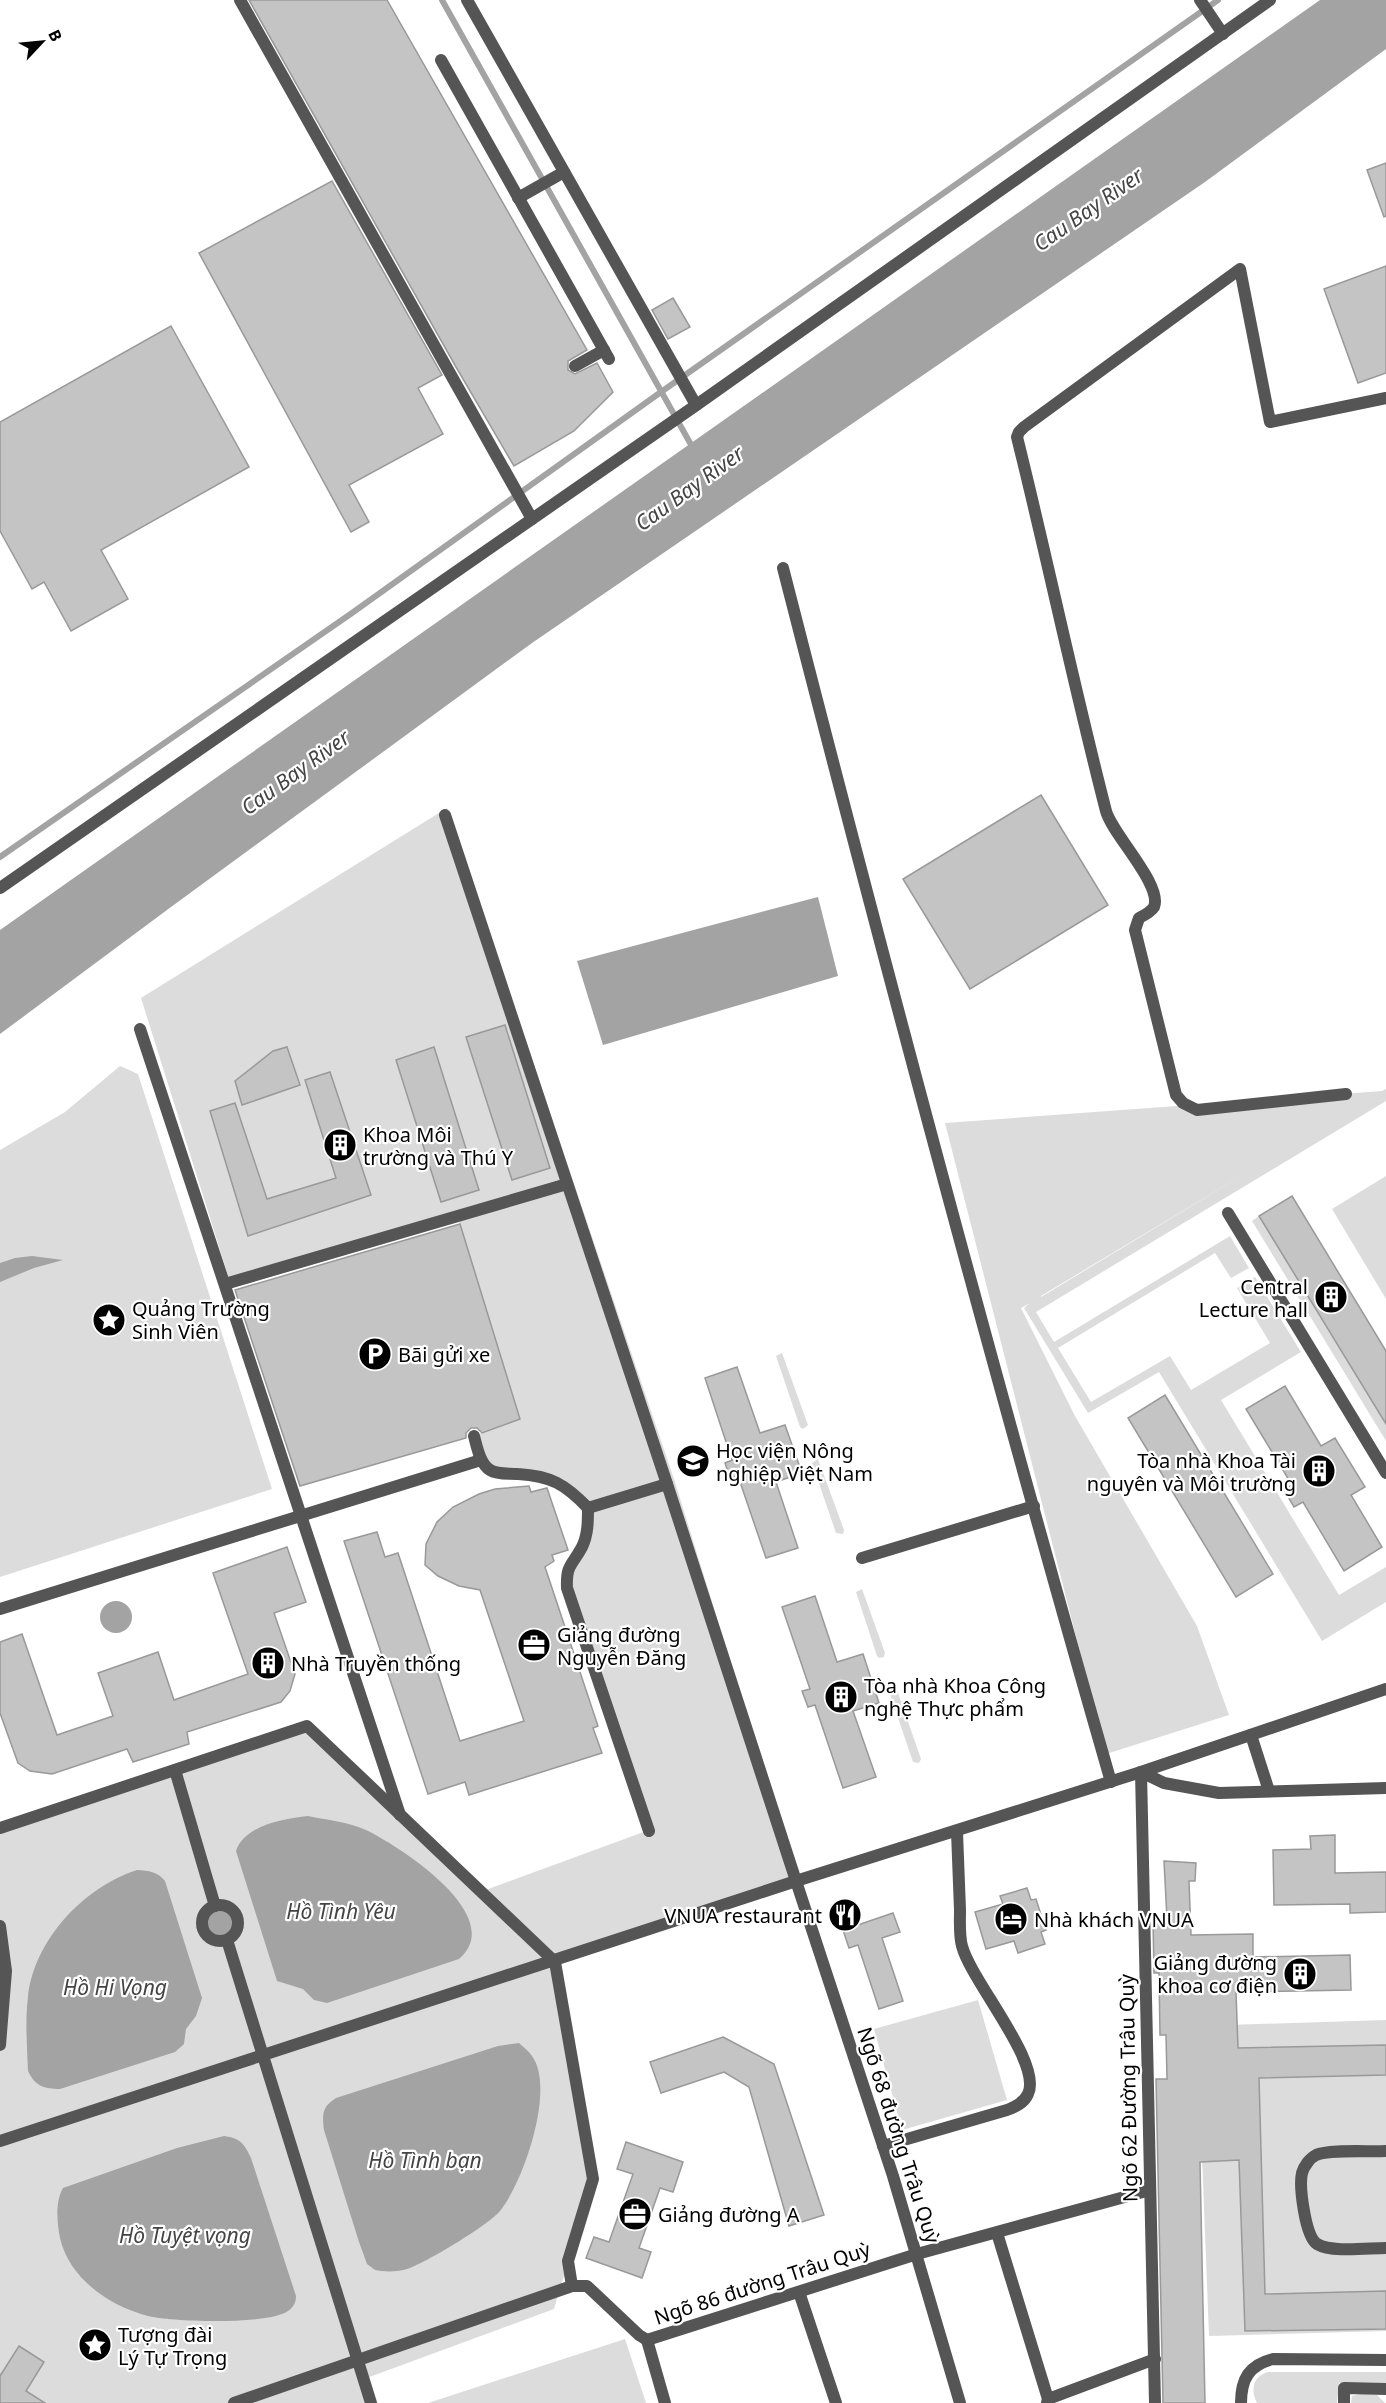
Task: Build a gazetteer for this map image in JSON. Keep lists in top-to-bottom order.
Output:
{
  "streets": {
    "street": ["Ngõ 62 Đường Trâu Quỳ", "Ngõ 68 đường Trâu Quỳ", "Ngõ 86 đường Trâu Quỳ"]
  },
  "crossings": [
    ["Ngõ 68 đường Trâu Quỳ", "Ngõ 86 đường Trâu Quỳ"]
  ],
  "water": [
    "Cau Bay River",
    "Hồ Tình Yêu",
    "Hồ Hi Vọng",
    "Hồ Tình bạn",
    "Hồ Tuyệt vọng"
  ],
  "places": {
    "building": [
      "Khoa Môi trường và Thú Y",
      "Central Lecture hall",
      "Tòa nhà Khoa Tài nguyên và Môi trường",
      "Nhà Truyền thống",
      "Tòa nhà Khoa Công nghệ Thực phẩm",
      "Giảng đường khoa cơ điện"
    ],
    "place": ["Quảng Trường Sinh Viên", "Tượng đài Lý Tự Trọng"],
    "parking": ["Bãi gửi xe"],
    "school or university": ["Học viện Nông nghiệp Việt Nam"],
    "office": ["Giảng đường Nguyễn Đăng", "Giảng đường A"],
    "restaurant": ["VNUA restaurant"],
    "hotel": ["Nhà khách VNUA"]
  },
  "north": "top right"
}
